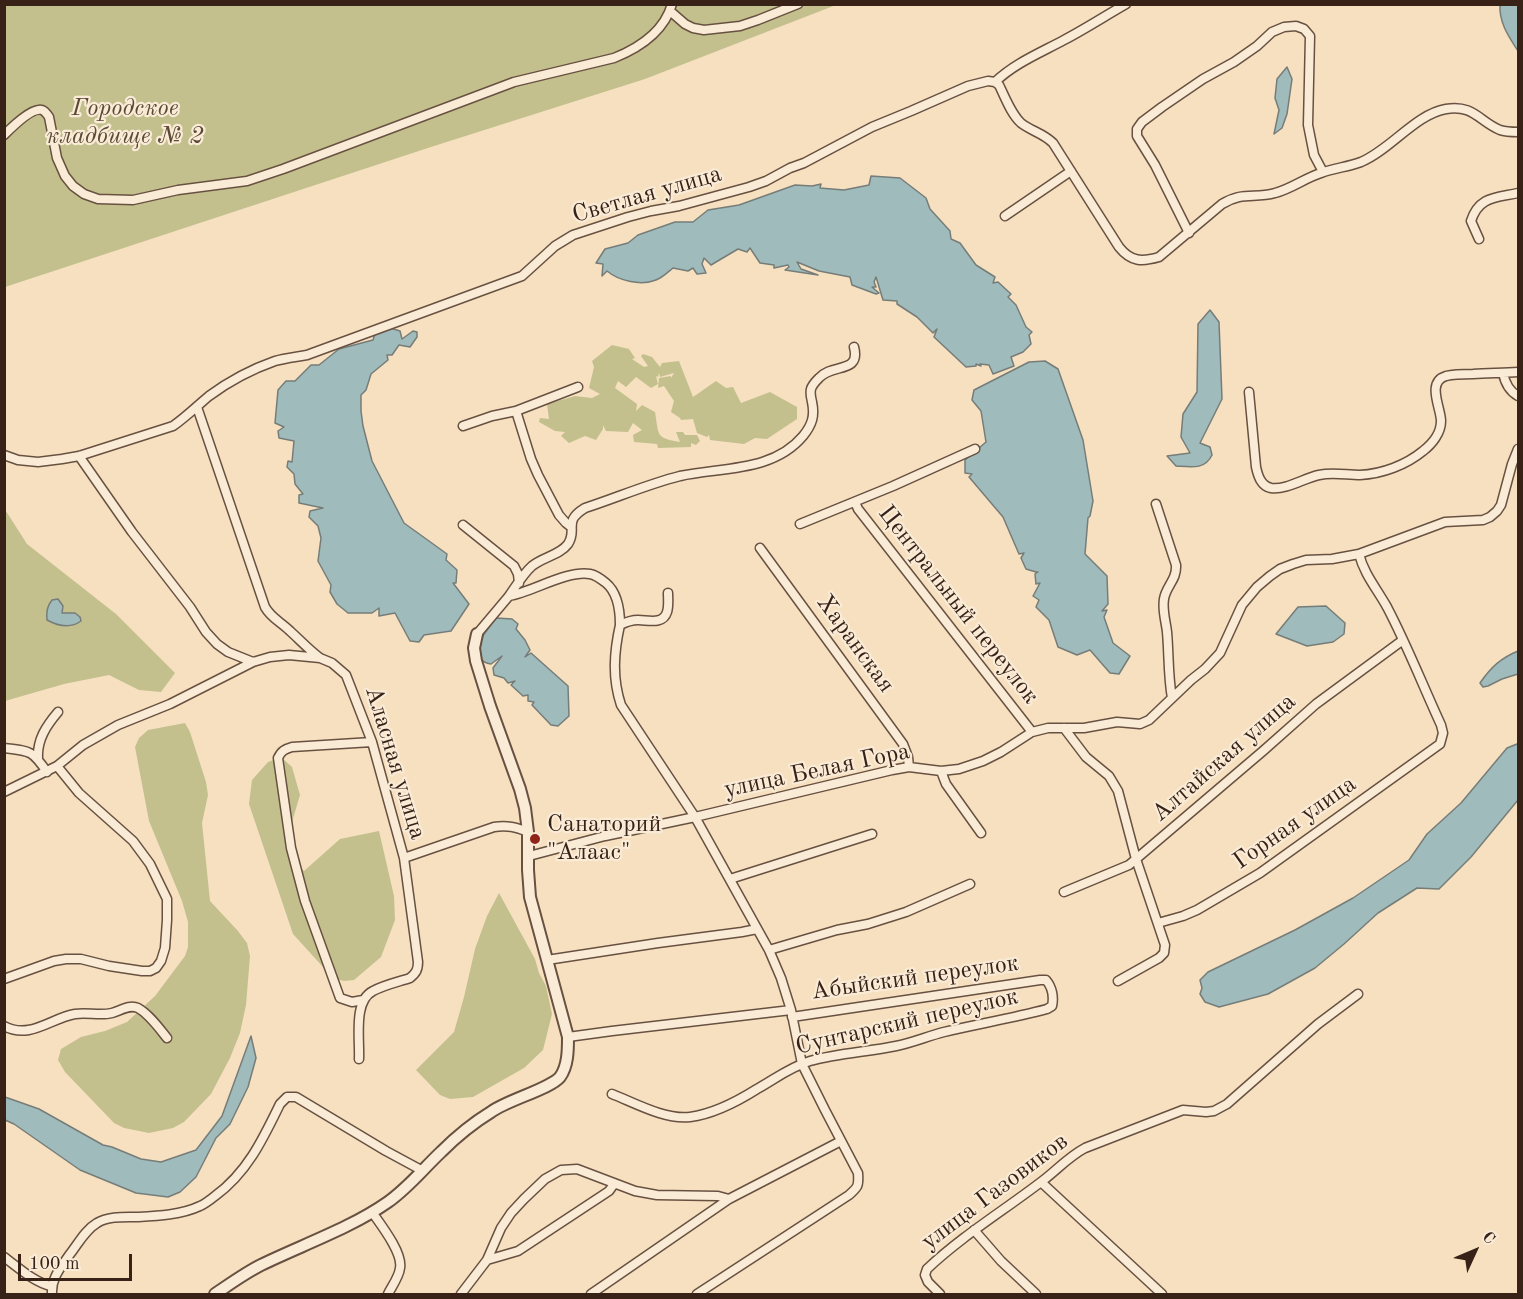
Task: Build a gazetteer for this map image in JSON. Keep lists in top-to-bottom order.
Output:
{
  "streets": {
    "street": [
      "Светлая улица",
      "Центральный переулок",
      "Харанская",
      "Алтайская улица",
      "Аласная улица",
      "улица Белая Гора",
      "Горная улица",
      "Абыйский переулок",
      "Сунтарский переулок",
      "улица Газовиков"
    ]
  },
  "crossings": [
    ["Светлая улица", "Аласная улица"],
    ["Центральный переулок", "улица Белая Гора"],
    ["Харанская", "улица Белая Гора"],
    ["Алтайская улица", "Горная улица"],
    ["Абыйский переулок", "Сунтарский переулок"]
  ],
  "parks": ["Городское кладбище № 2"],
  "places": ["Санаторий \"Алаас\""],
  "scale_bar": "100 m",
  "north": "top right"
}
